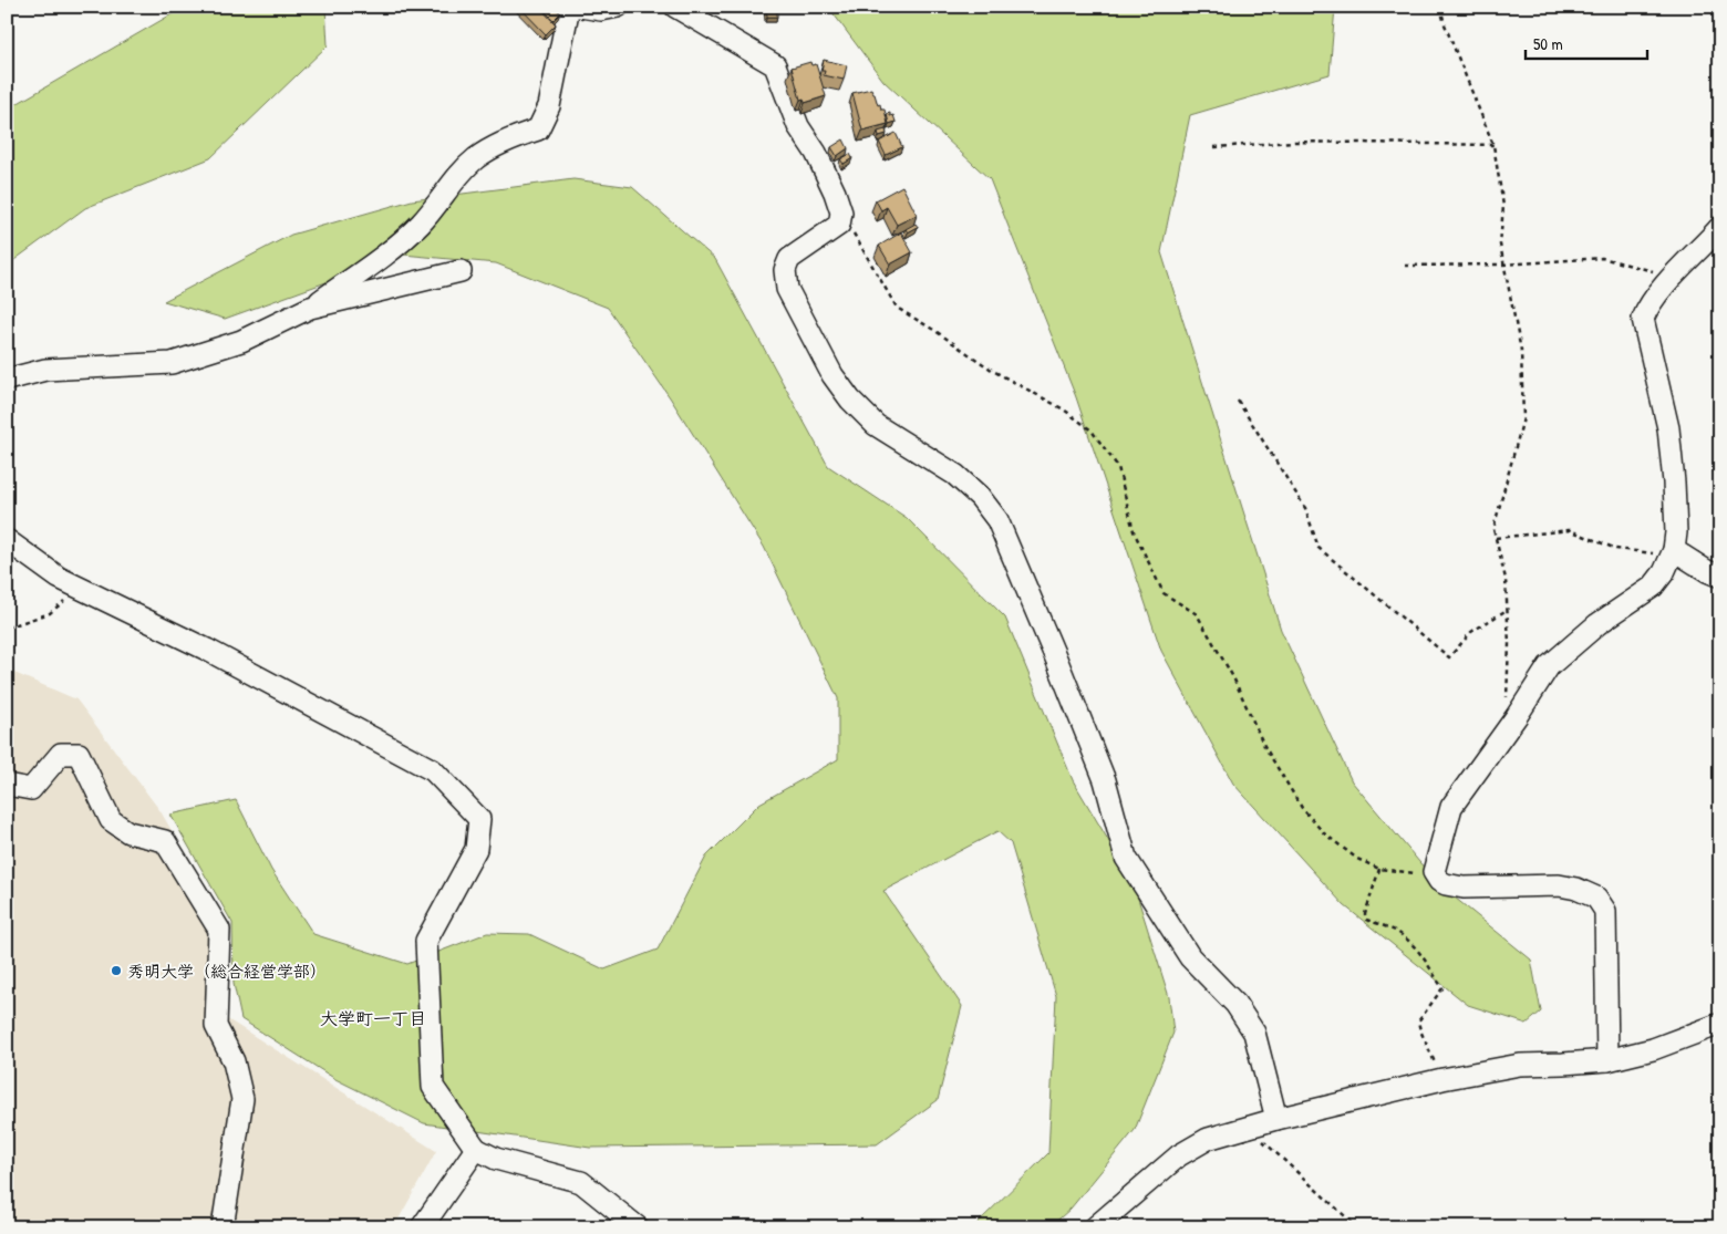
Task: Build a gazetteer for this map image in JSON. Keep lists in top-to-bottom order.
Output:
{
  "districts": ["大学町一丁目"],
  "places": ["秀明大学（総合経営学部）"],
  "scale_bar": "50 m"
}
